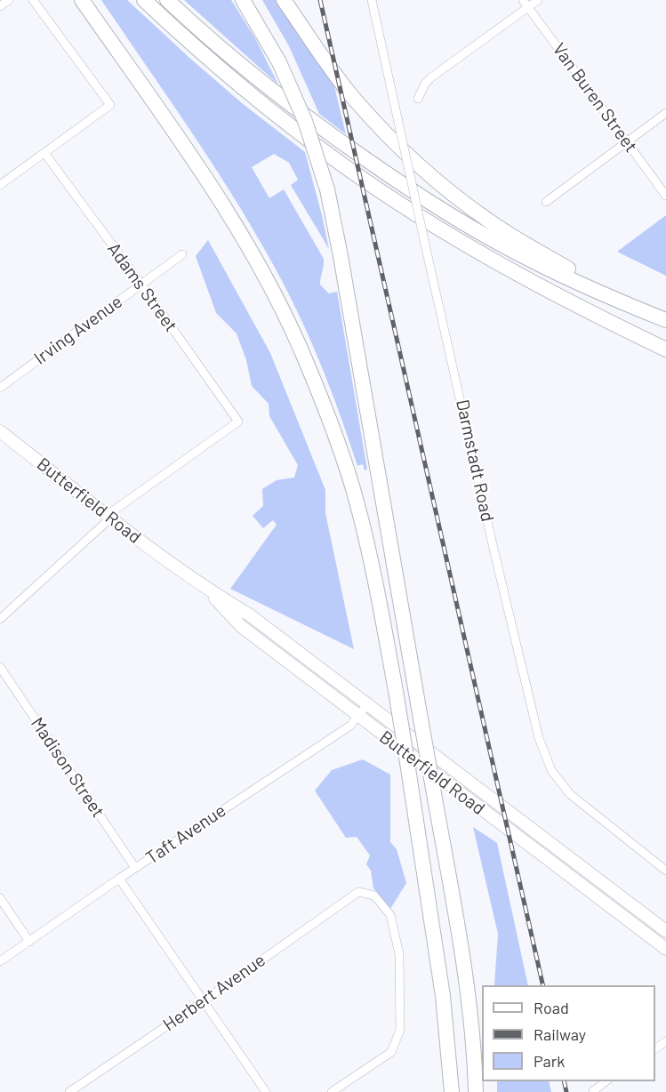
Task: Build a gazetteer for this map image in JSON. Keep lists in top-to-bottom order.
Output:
{
  "streets": {
    "main road": ["Butterfield Road"],
    "street": [
      "Van Buren Street",
      "Adams Street",
      "Irving Avenue",
      "Darmstadt Road",
      "Madison Street",
      "Taft Avenue",
      "Herbert Avenue"
    ]
  },
  "crossings": [
    ["Adams Street", "Irving Avenue"],
    ["Adams Street", "Butterfield Road"],
    ["Butterfield Road", "Taft Avenue"],
    ["Madison Street", "Taft Avenue"]
  ],
  "legend": ["Road", "Railway", "Park"]
}
